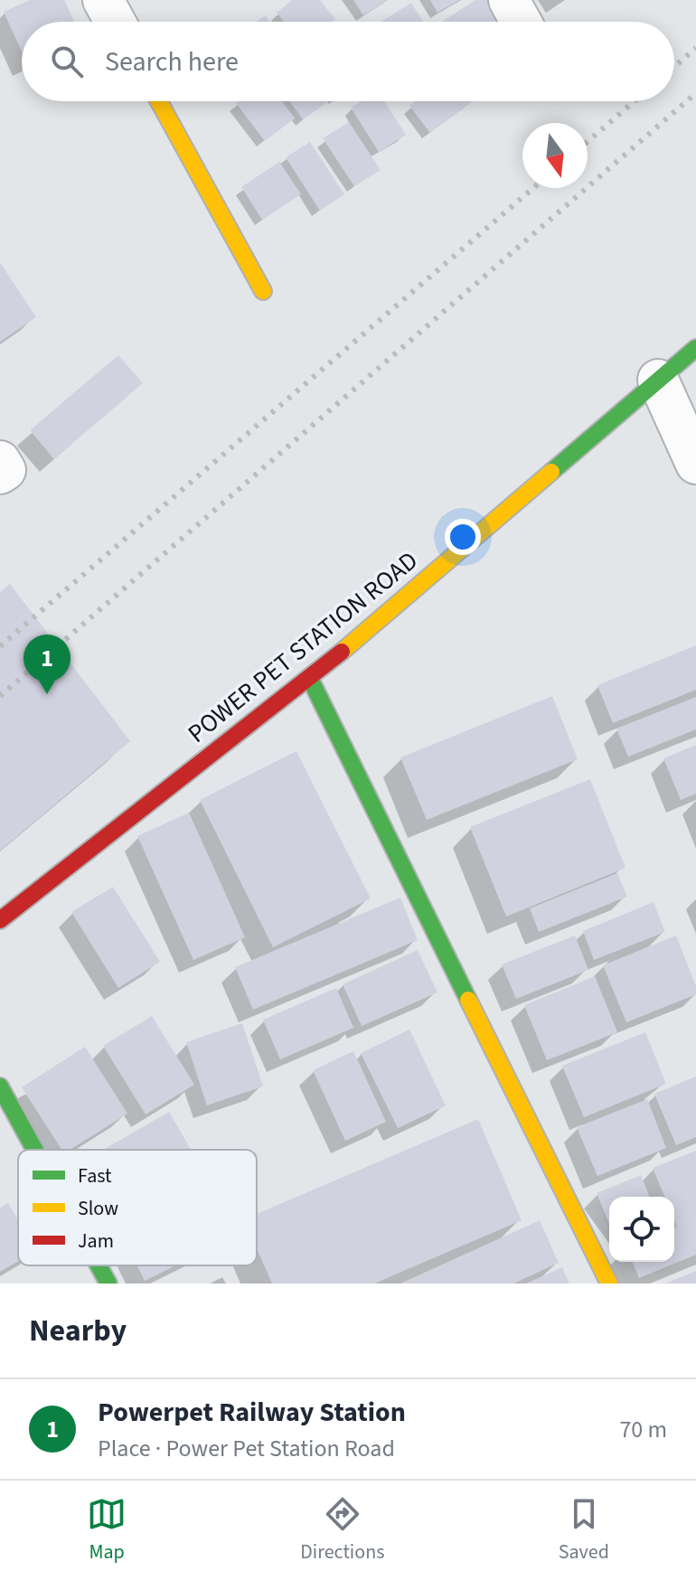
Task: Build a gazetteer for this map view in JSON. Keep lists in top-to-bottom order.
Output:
{
  "streets": {
    "street": ["POWER PET STATION ROAD"]
  },
  "legend": ["Fast", "Slow", "Jam"],
  "north": "bottom",
  "page": {
    "search": "Search here",
    "pins": "1",
    "heading": "Nearby",
    "list": [
      {
        "mark": "1",
        "name": "Powerpet Railway Station",
        "note": "Place · Power Pet Station Road",
        "value": "70 m"
      }
    ],
    "nav": ["Map", "Directions", "Saved"]
  }
}
